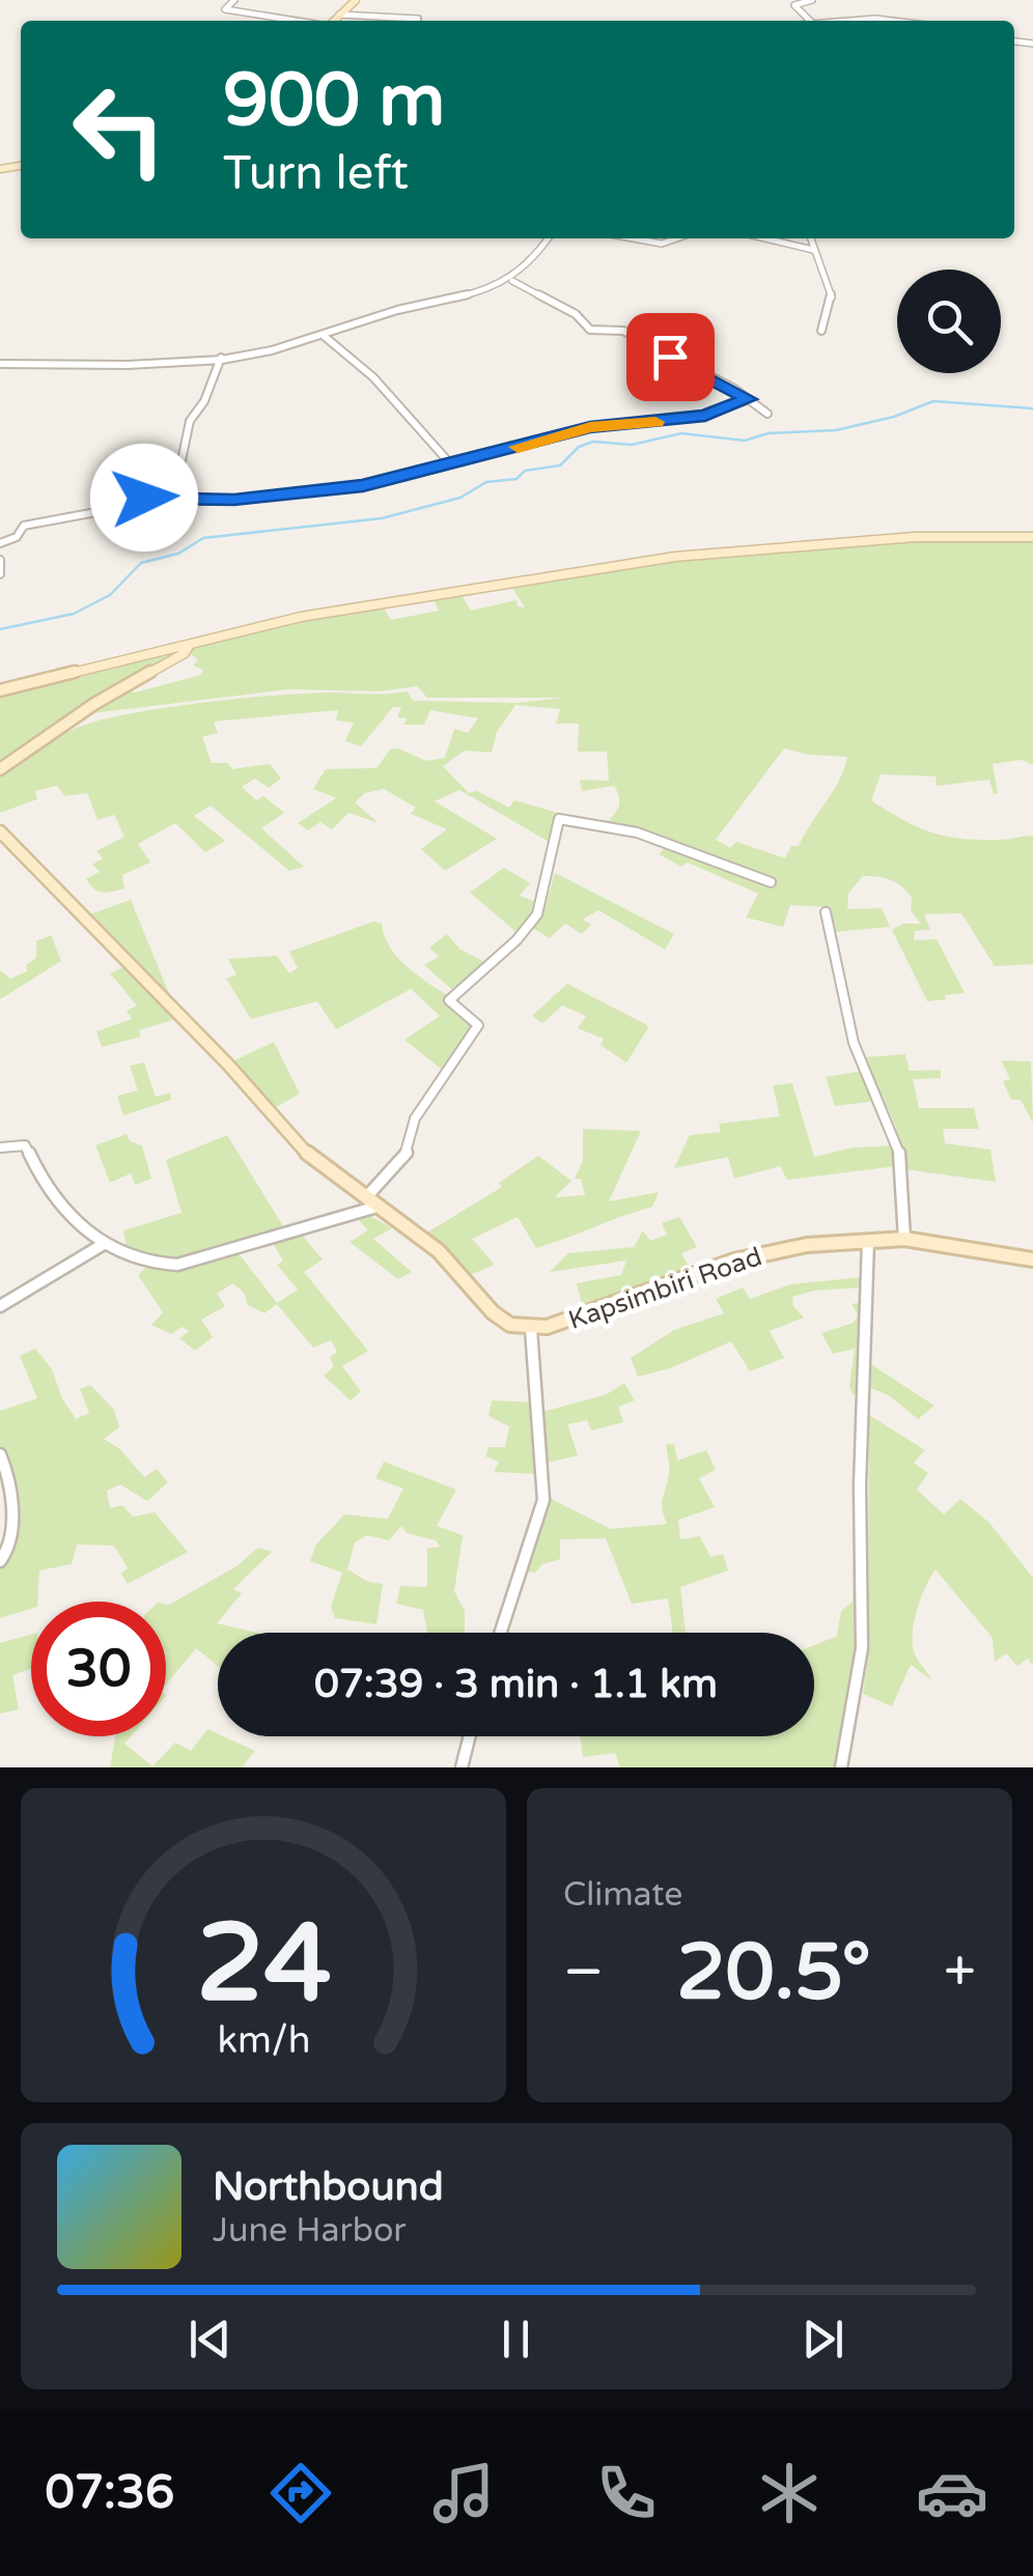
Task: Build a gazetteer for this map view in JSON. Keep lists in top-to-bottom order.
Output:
{
  "streets": {
    "street": ["Kapsimbiri Road"]
  },
  "page": {
    "turn": ["900 m", "Turn left"],
    "limit": "30",
    "trip": "07:39 · 3 min · 1.1 km",
    "tile": "Climate",
    "heat": ["−", "20.5°", "+"],
    "song": ["Northbound", "June Harbor"],
    "tabs": "07:36",
    "gauge": ["24", "km/h"]
  }
}
